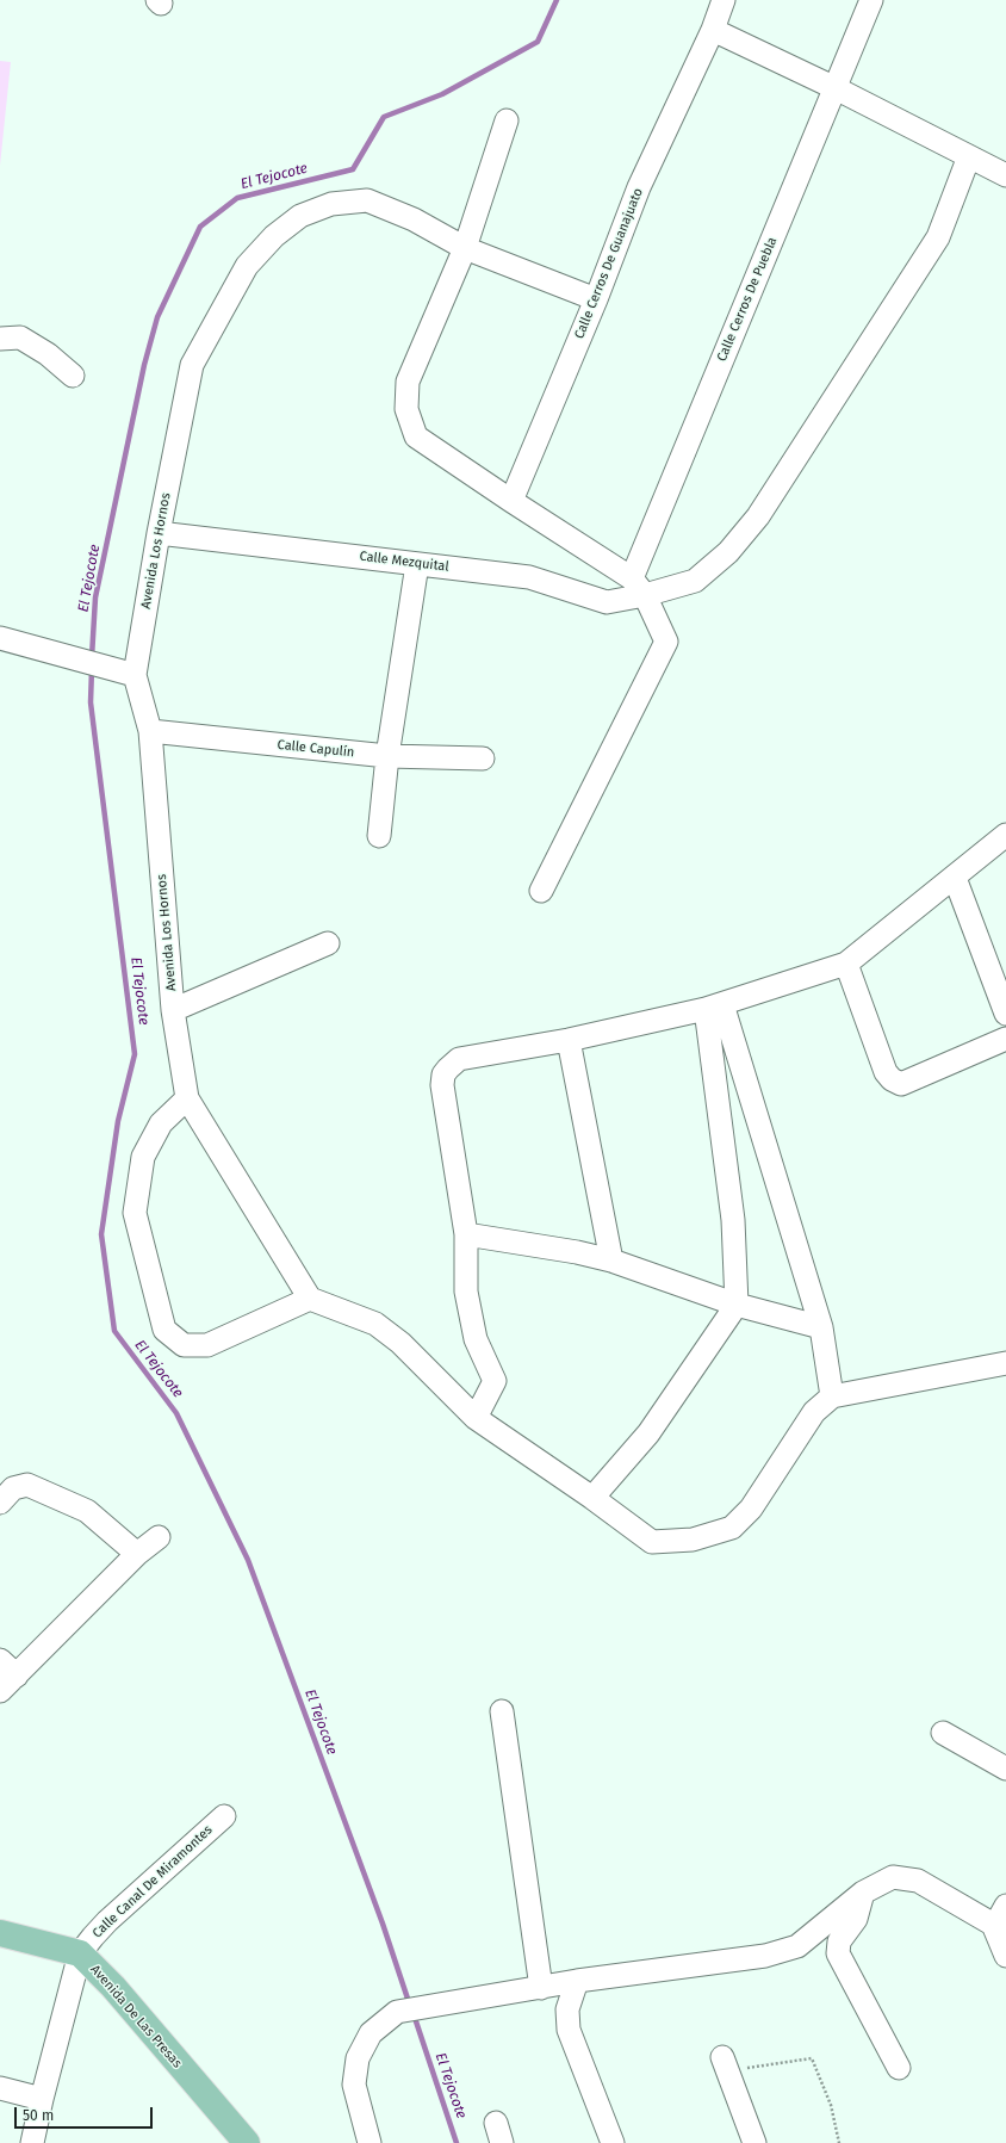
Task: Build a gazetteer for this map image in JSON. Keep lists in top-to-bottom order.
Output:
{
  "streets": {
    "main road": ["Avenida De Las Presas"],
    "street": [
      "Calle Cerros De Guanajuato",
      "Calle Cerros De Puebla",
      "Avenida Los Hornos",
      "Calle Mezquital",
      "Calle Capulín",
      "Calle Canal De Miramontes"
    ]
  },
  "crossings": [
    ["Calle Cerros De Guanajuato", "Avenida Los Hornos"],
    ["Calle Cerros De Puebla", "Calle Mezquital"],
    ["Avenida Los Hornos", "Calle Mezquital"],
    ["Avenida Los Hornos", "Calle Capulín"],
    ["Calle Canal De Miramontes", "Avenida De Las Presas"]
  ],
  "water": ["El Tejocote"],
  "scale_bar": "50 m"
}
